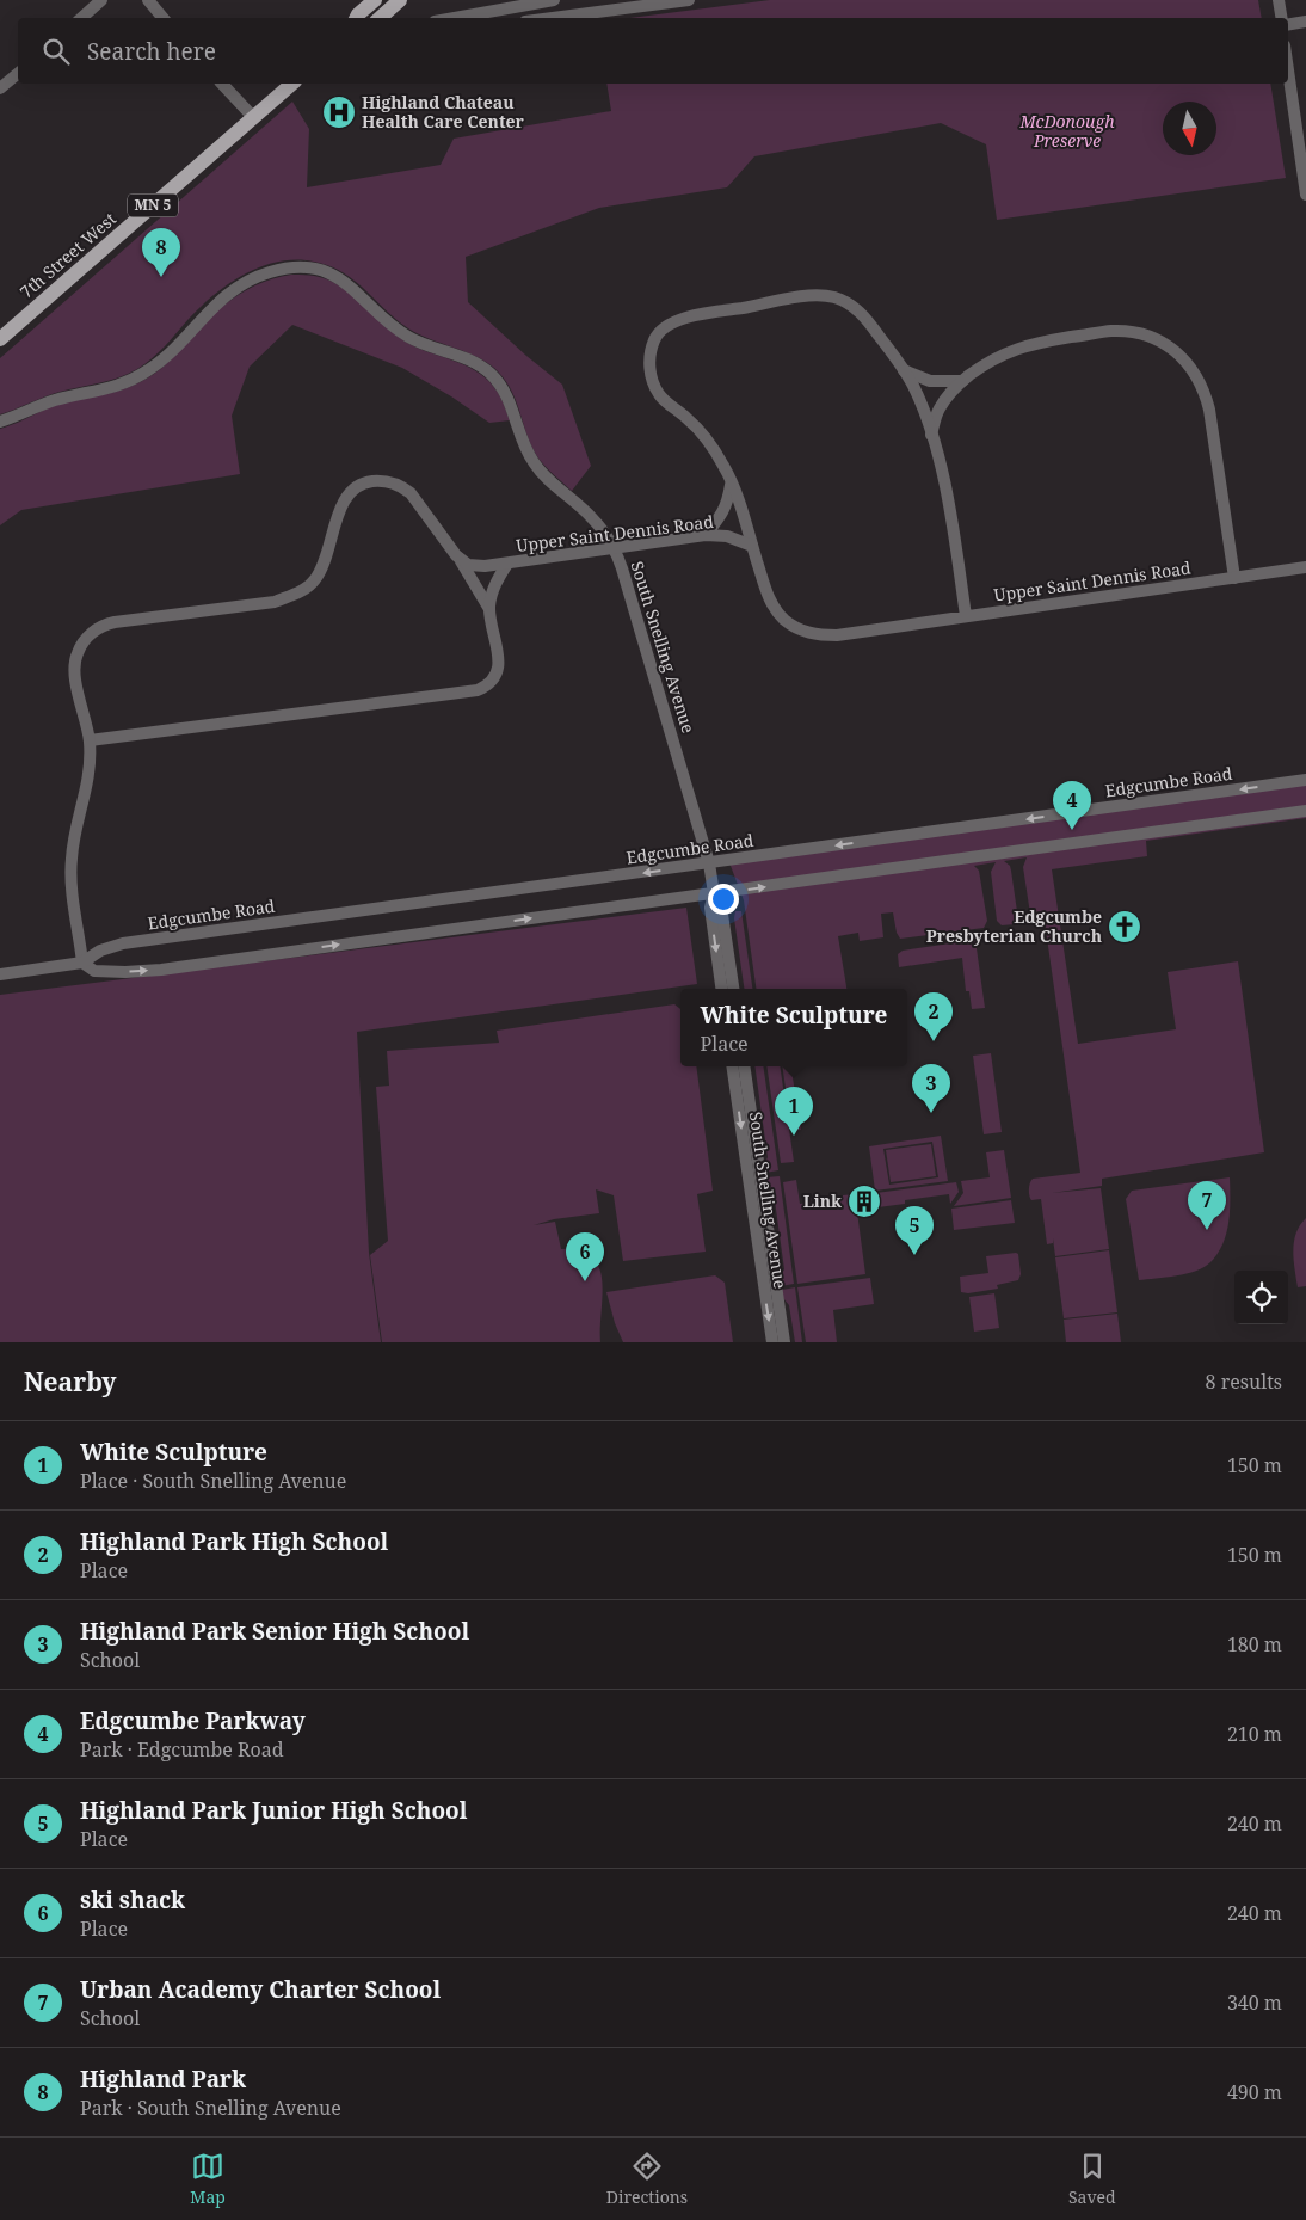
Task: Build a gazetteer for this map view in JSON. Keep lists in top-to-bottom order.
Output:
{
  "streets": {
    "main road": ["MN 5", "7th Street West"],
    "street": ["Upper Saint Dennis Road", "South Snelling Avenue", "Edgcumbe Road"]
  },
  "crossings": [
    ["Upper Saint Dennis Road", "South Snelling Avenue"],
    ["South Snelling Avenue", "Edgcumbe Road"]
  ],
  "parks": ["McDonough Preserve"],
  "places": {
    "hospital": ["Highland Chateau Health Care Center"],
    "church": ["Edgcumbe Presbyterian Church"],
    "building": ["Link"]
  },
  "north": "bottom",
  "page": {
    "search": "Search here",
    "pins": [
      "8",
      "4",
      "2",
      "3",
      "1",
      "7",
      "5",
      "6"
    ],
    "popup": ["White Sculpture", "Place"],
    "heading": ["Nearby", "8 results"],
    "list": [
      {
        "mark": "1",
        "name": "White Sculpture",
        "note": "Place · South Snelling Avenue",
        "value": "150 m"
      },
      {
        "mark": "2",
        "name": "Highland Park High School",
        "note": "Place",
        "value": "150 m"
      },
      {
        "mark": "3",
        "name": "Highland Park Senior High School",
        "note": "School",
        "value": "180 m"
      },
      {
        "mark": "4",
        "name": "Edgcumbe Parkway",
        "note": "Park · Edgcumbe Road",
        "value": "210 m"
      },
      {
        "mark": "5",
        "name": "Highland Park Junior High School",
        "note": "Place",
        "value": "240 m"
      },
      {
        "mark": "6",
        "name": "ski shack",
        "note": "Place",
        "value": "240 m"
      },
      {
        "mark": "7",
        "name": "Urban Academy Charter School",
        "note": "School",
        "value": "340 m"
      },
      {
        "mark": "8",
        "name": "Highland Park",
        "note": "Park · South Snelling Avenue",
        "value": "490 m"
      }
    ],
    "nav": ["Map", "Directions", "Saved"]
  }
}
